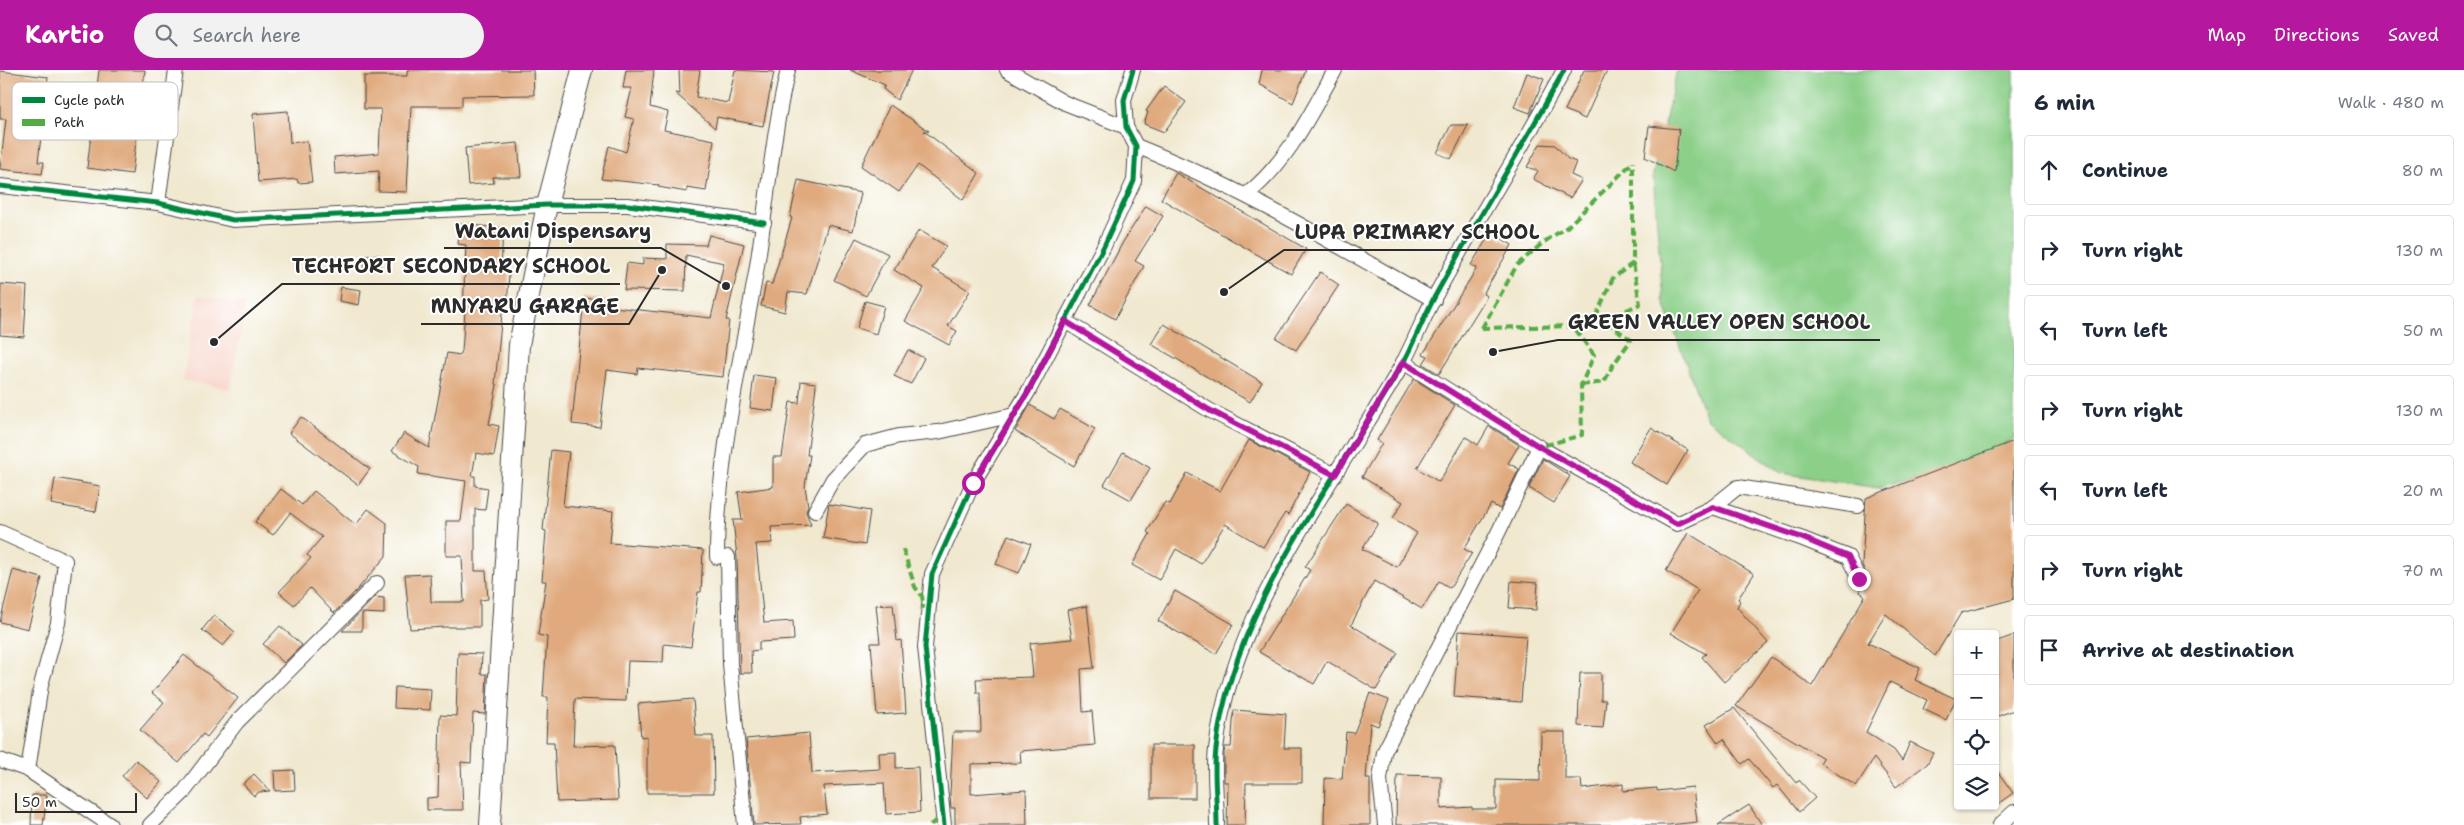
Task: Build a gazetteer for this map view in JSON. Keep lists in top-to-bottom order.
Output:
{
  "places": [
    "MNYARU GARAGE",
    "Watani Dispensary",
    "LUPA PRIMARY SCHOOL",
    "TECHFORT SECONDARY SCHOOL",
    "GREEN VALLEY OPEN SCHOOL"
  ],
  "legend": ["Cycle path", "Path"],
  "scale_bar": "50 m",
  "page": {
    "header": "Kartio",
    "search": "Search here",
    "nav": ["Map", "Directions", "Saved"],
    "heading": ["6 min", "Walk · 480 m"],
    "list": [
      ["Continue", "80 m"],
      ["Turn right", "130 m"],
      ["Turn left", "50 m"],
      ["Turn right", "130 m"],
      ["Turn left", "20 m"],
      ["Turn right", "70 m"],
      "Arrive at destination"
    ],
    "map_buttons": ["+", "−"],
    "scale": "50 m"
  }
}
